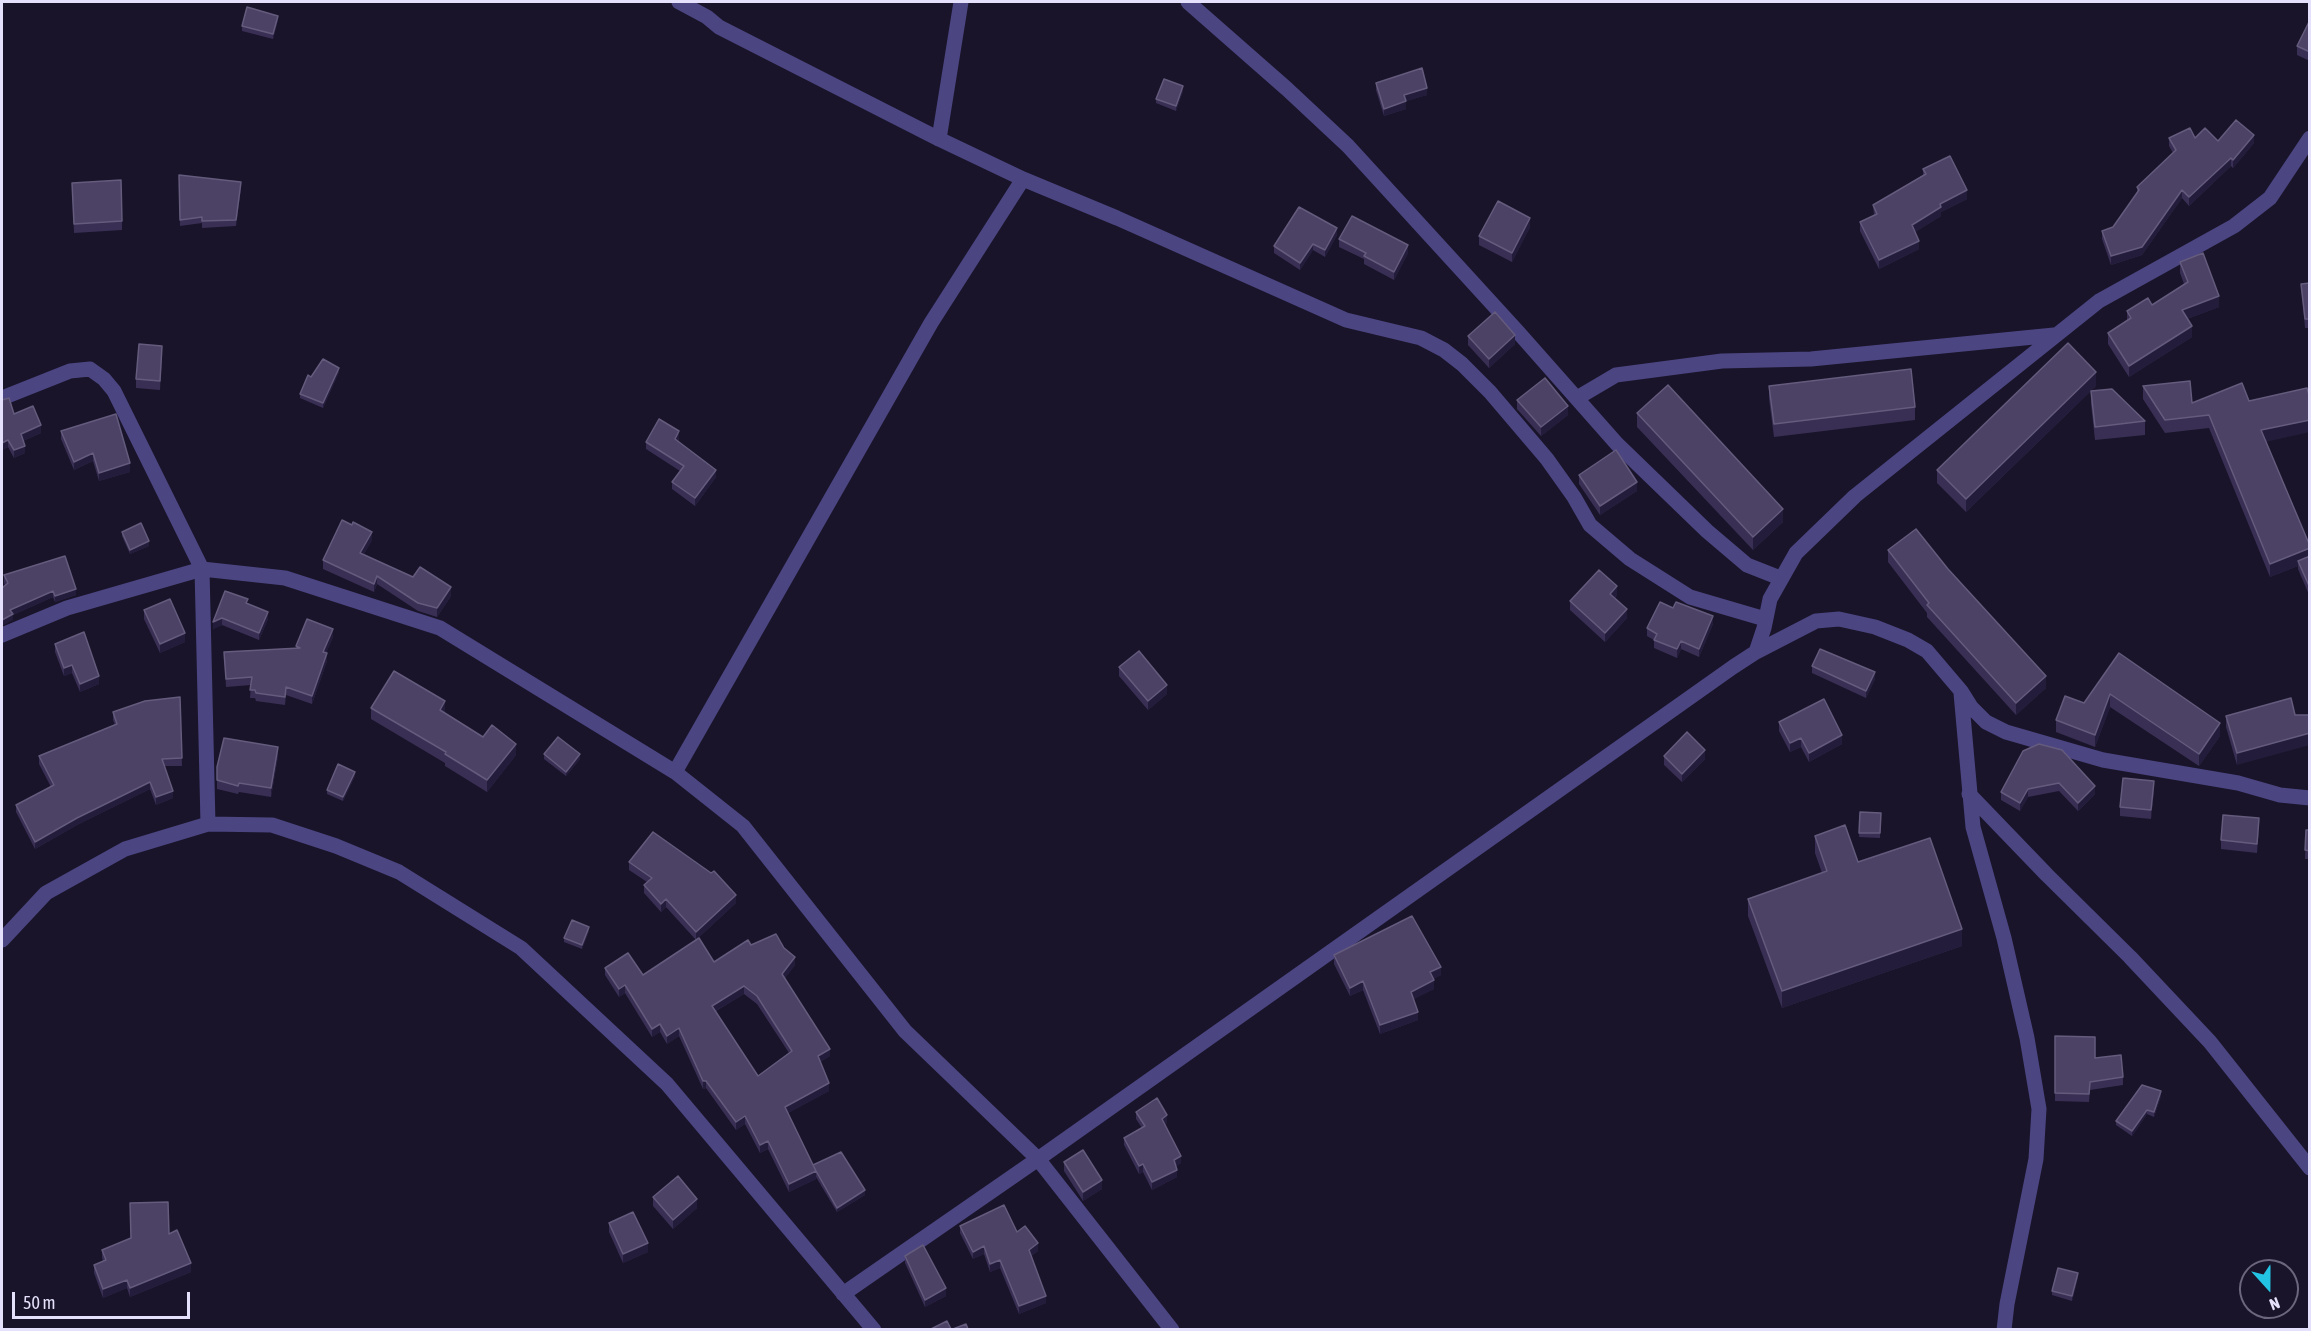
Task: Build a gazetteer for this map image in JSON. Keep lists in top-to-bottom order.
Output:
{
  "scale_bar": "50 m",
  "north": "bottom"
}
